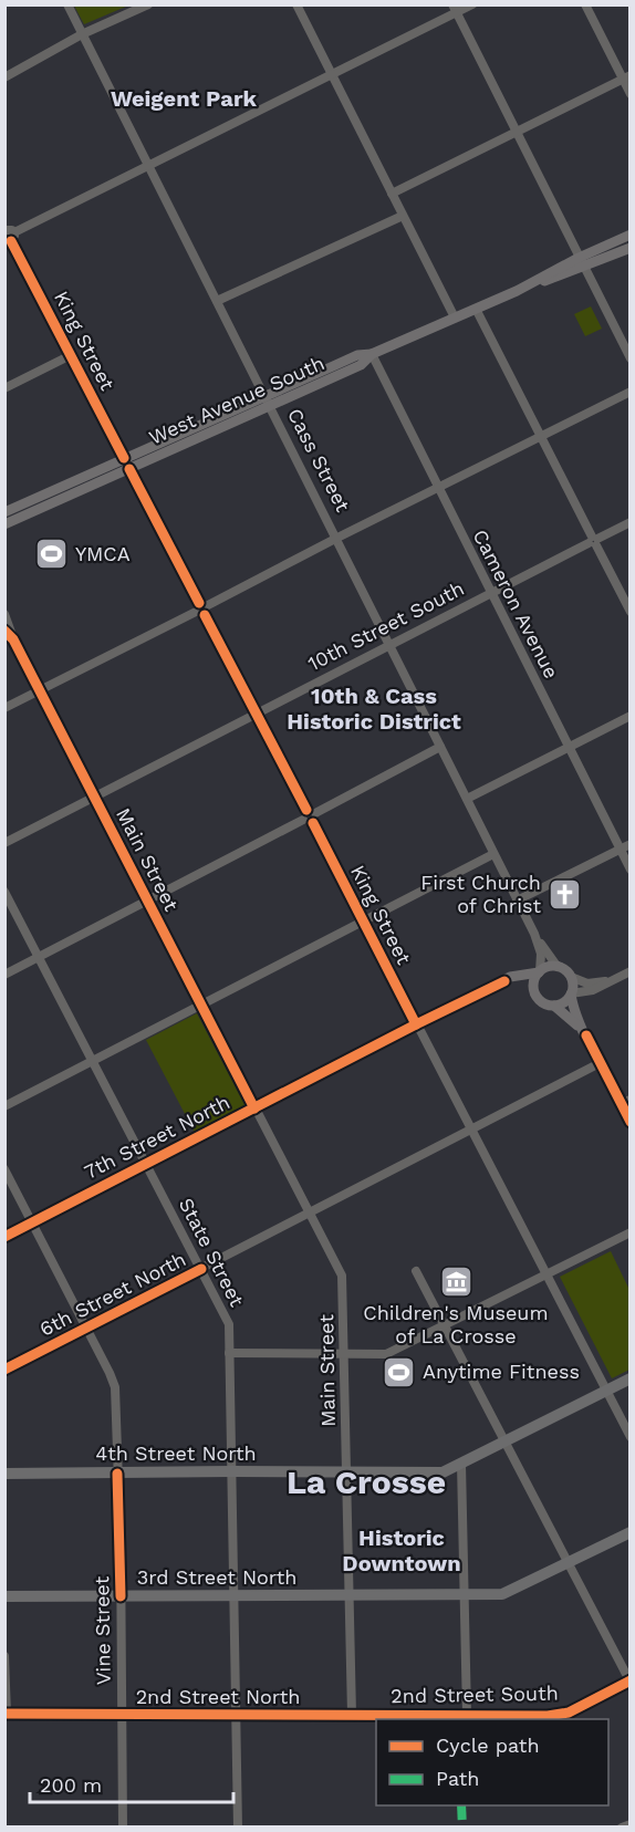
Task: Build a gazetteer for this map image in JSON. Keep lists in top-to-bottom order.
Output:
{
  "streets": {
    "highway": ["4th Street North", "3rd Street North"],
    "main road": ["West Avenue South", "7th Street North"],
    "street": [
      "King Street",
      "Cass Street",
      "Cameron Avenue",
      "10th Street South",
      "Main Street",
      "State Street",
      "6th Street North",
      "Vine Street",
      "2nd Street South",
      "2nd Street North"
    ]
  },
  "crossings": [
    ["King Street", "West Avenue South"],
    ["King Street", "7th Street North"],
    ["King Street", "6th Street North"],
    ["King Street", "4th Street North"],
    ["West Avenue South", "Cass Street"],
    ["West Avenue South", "Cameron Avenue"],
    ["Cass Street", "10th Street South"],
    ["Cass Street", "7th Street North"],
    ["Cameron Avenue", "10th Street South"],
    ["10th Street South", "Main Street"],
    ["Main Street", "7th Street North"],
    ["Main Street", "6th Street North"],
    ["Main Street", "4th Street North"],
    ["Main Street", "3rd Street North"],
    ["Main Street", "2nd Street South"],
    ["Main Street", "2nd Street North"],
    ["7th Street North", "State Street"],
    ["7th Street North", "Vine Street"],
    ["State Street", "6th Street North"],
    ["State Street", "4th Street North"],
    ["State Street", "3rd Street North"],
    ["State Street", "2nd Street North"],
    ["6th Street North", "Vine Street"],
    ["4th Street North", "Vine Street"],
    ["3rd Street North", "Vine Street"],
    ["Vine Street", "2nd Street North"],
    ["2nd Street South", "2nd Street North"]
  ],
  "districts": [
    "Weigent Park",
    "10th & Cass Historic District",
    "La Crosse",
    "Historic Downtown"
  ],
  "places": {
    "sports": ["YMCA", "Anytime Fitness"],
    "church": ["First Church of Christ"],
    "museum": ["Children's Museum of La Crosse"]
  },
  "legend": ["Cycle path", "Path"],
  "scale_bar": "200 m"
}
